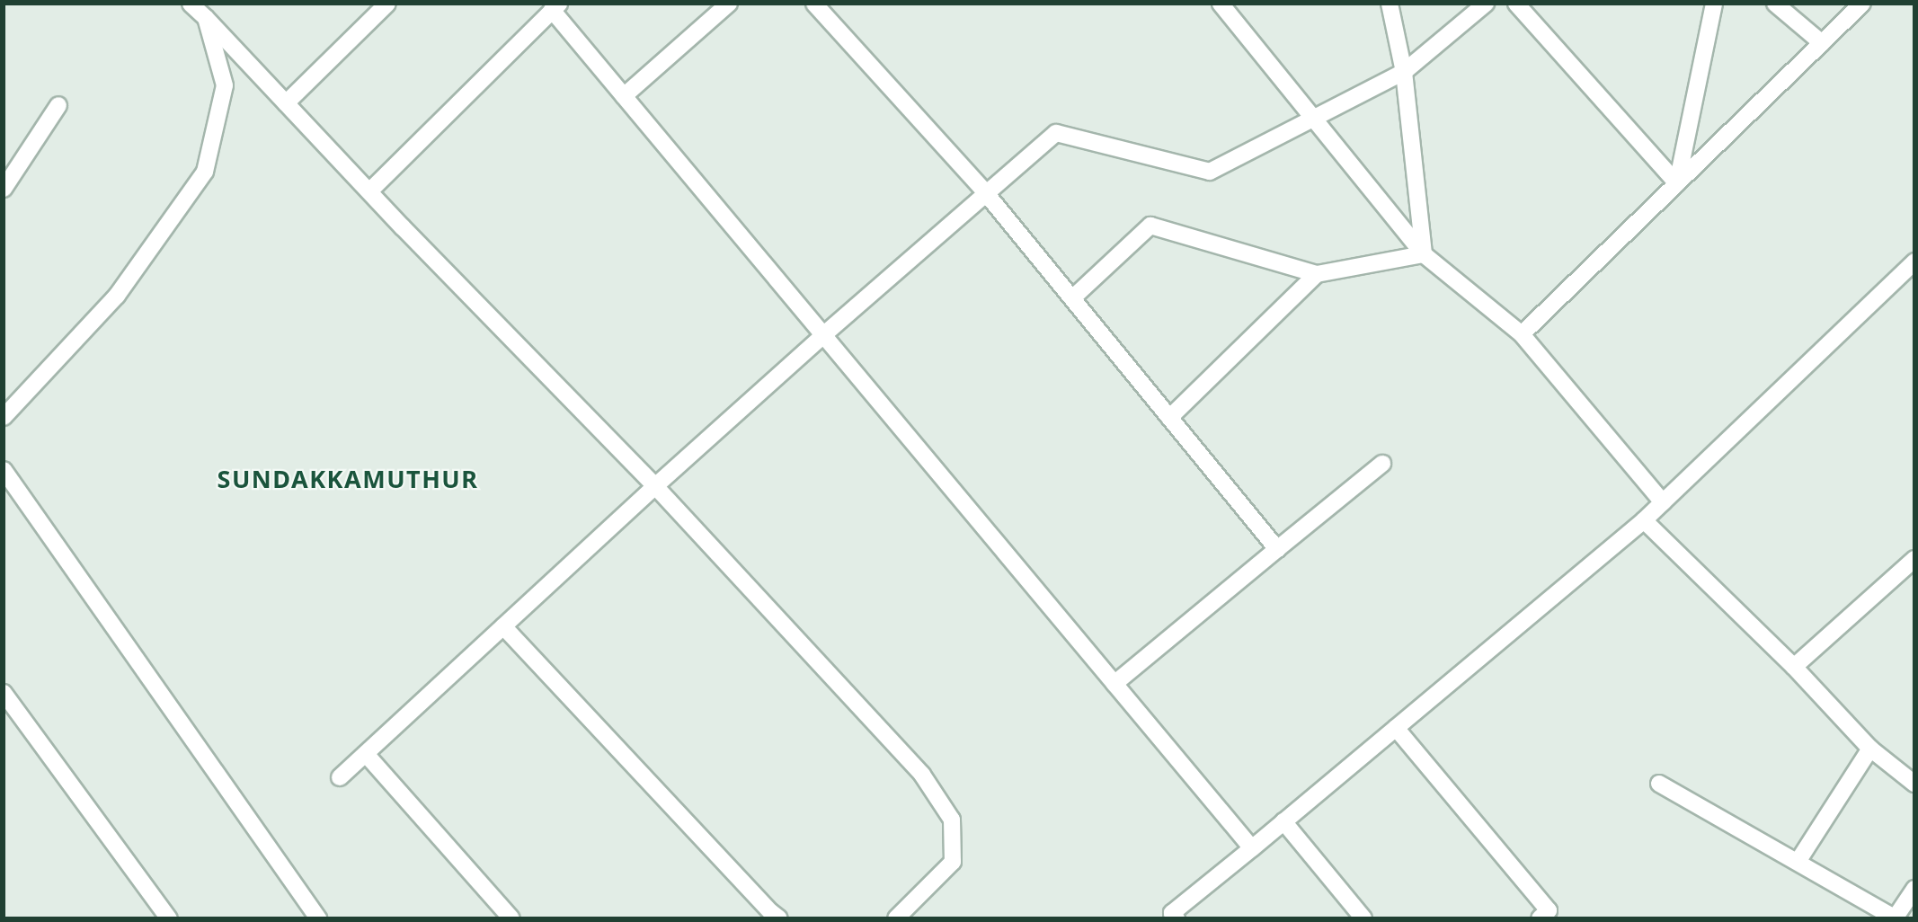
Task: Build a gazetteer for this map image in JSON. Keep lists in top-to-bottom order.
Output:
{
  "districts": ["SUNDAKKAMUTHUR"]
}
